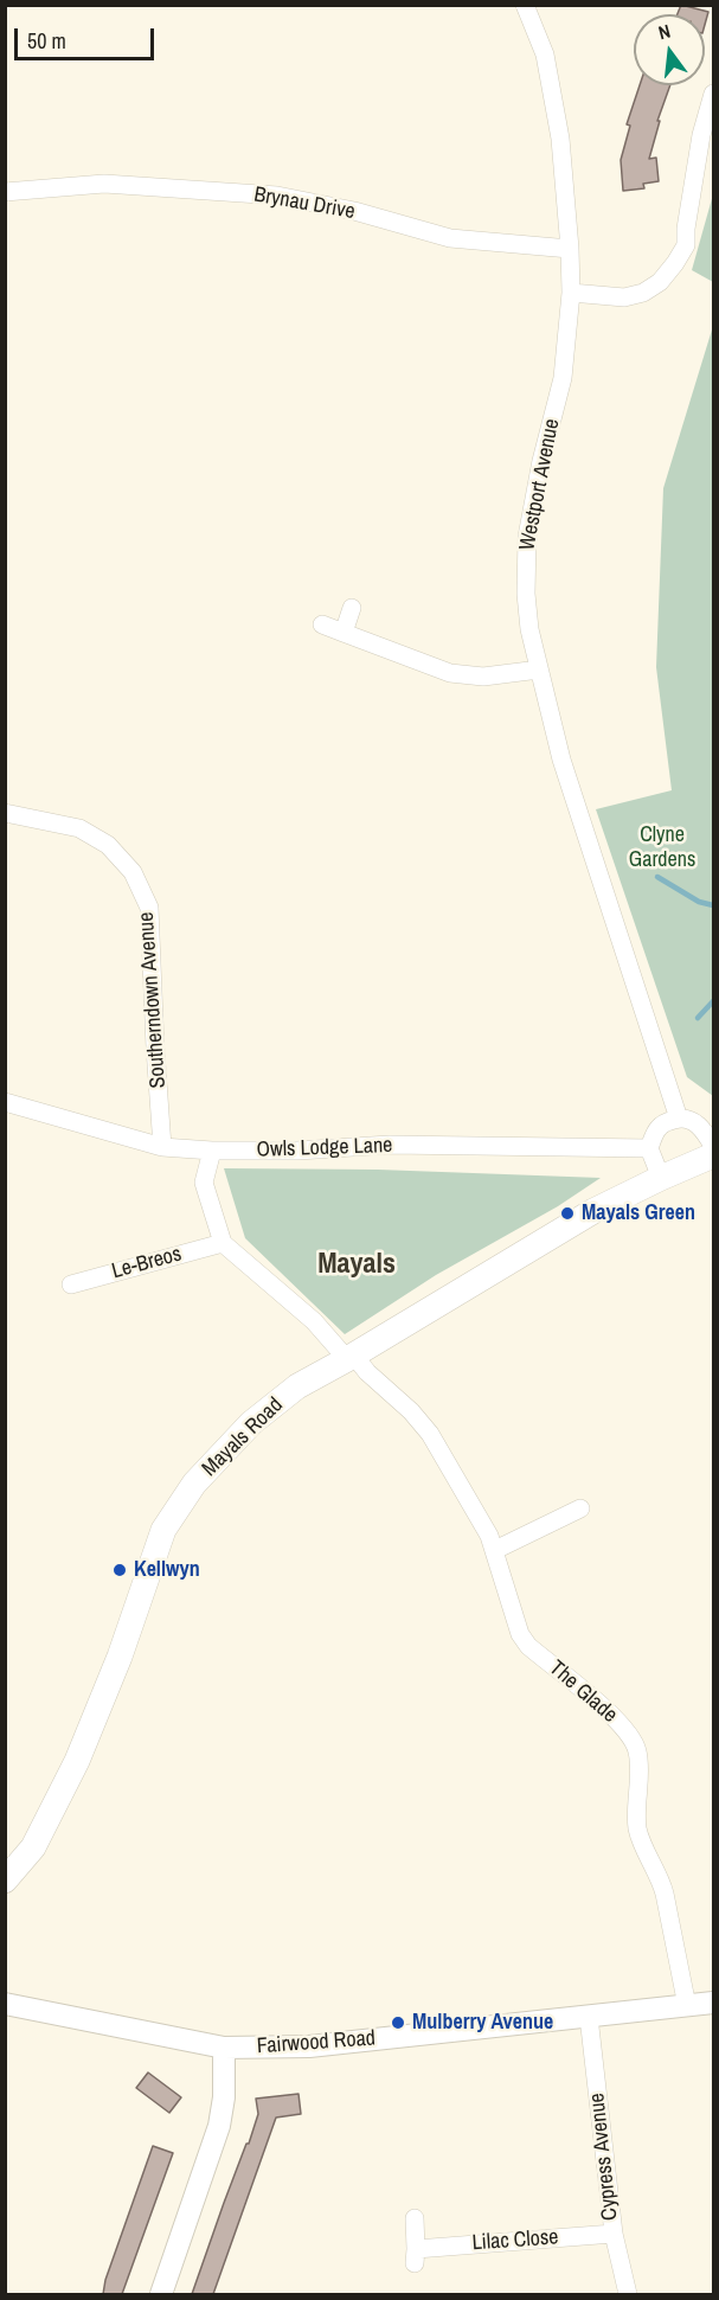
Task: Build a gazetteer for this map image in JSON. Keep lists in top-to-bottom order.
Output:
{
  "streets": {
    "main road": ["Mayals Road"],
    "street": [
      "Brynau Drive",
      "Westport Avenue",
      "Southerndown Avenue",
      "Owls Lodge Lane",
      "Le-Breos",
      "The Glade",
      "Fairwood Road",
      "Cypress Avenue",
      "Lilac Close"
    ]
  },
  "crossings": [
    ["Brynau Drive", "Westport Avenue"],
    ["Southerndown Avenue", "Owls Lodge Lane"],
    ["The Glade", "Fairwood Road"],
    ["Fairwood Road", "Cypress Avenue"],
    ["Cypress Avenue", "Lilac Close"]
  ],
  "districts": ["Mayals"],
  "parks": ["Clyne Gardens"],
  "places": ["Mayals Green", "Kellwyn", "Mulberry Avenue"],
  "scale_bar": "50 m",
  "north": "top"
}
